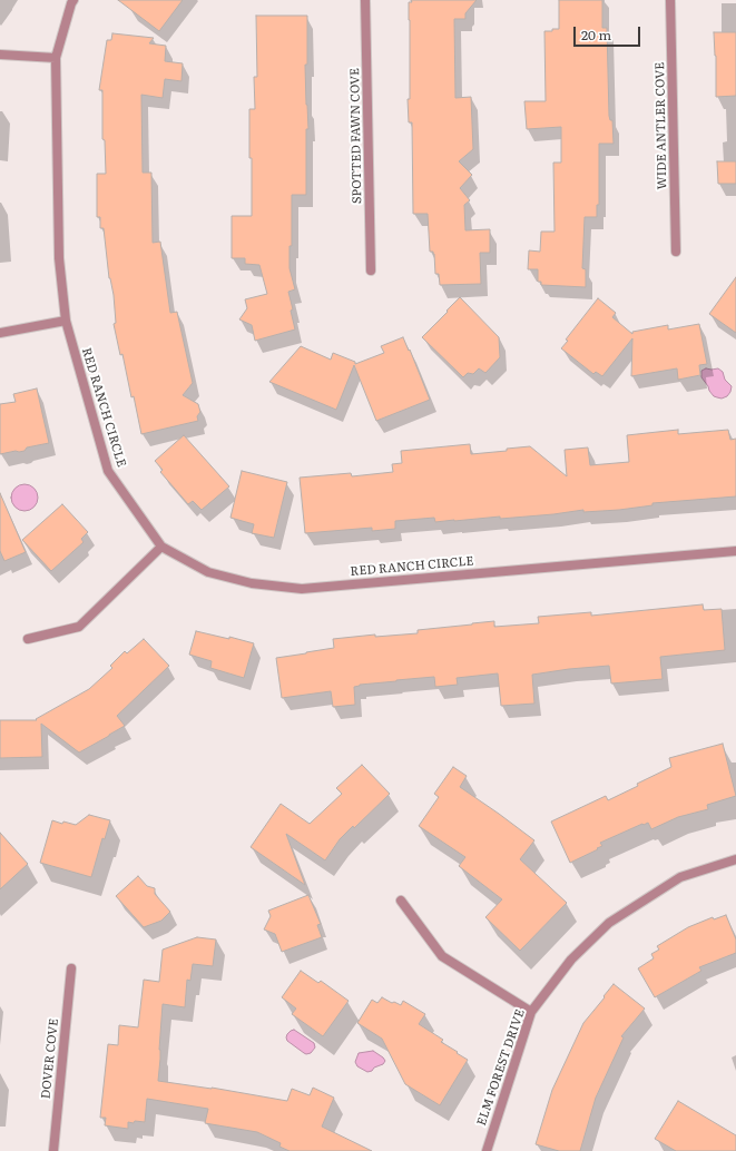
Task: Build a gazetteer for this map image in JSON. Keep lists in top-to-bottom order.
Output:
{
  "streets": {
    "street": [
      "WIDE ANTLER COVE",
      "SPOTTED FAWN COVE",
      "RED RANCH CIRCLE",
      "DOVER COVE",
      "ELM FOREST DRIVE"
    ]
  },
  "scale_bar": "20 m"
}
